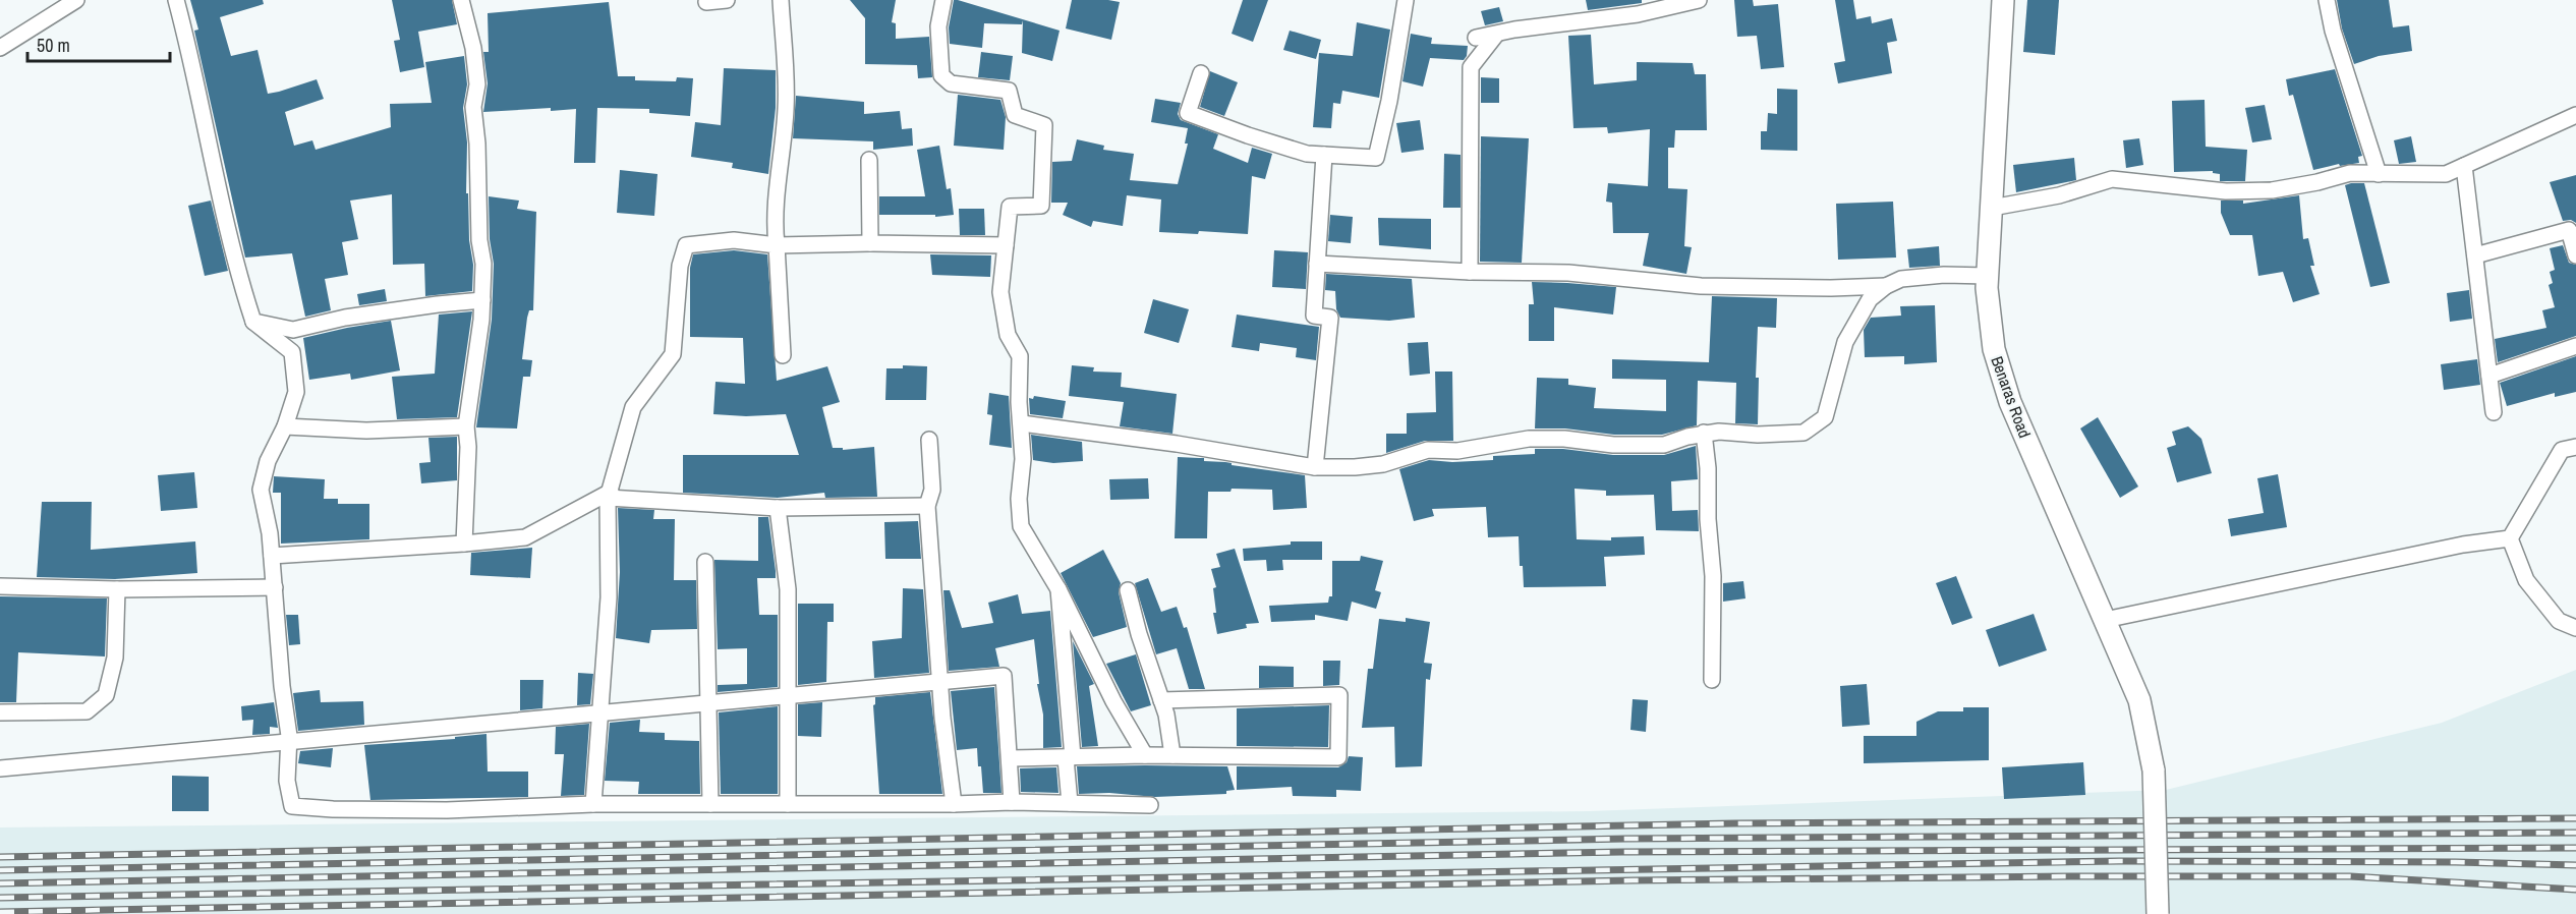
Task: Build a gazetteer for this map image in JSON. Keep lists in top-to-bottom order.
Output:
{
  "streets": {
    "main road": ["Benaras Road"]
  },
  "scale_bar": "50 m"
}
